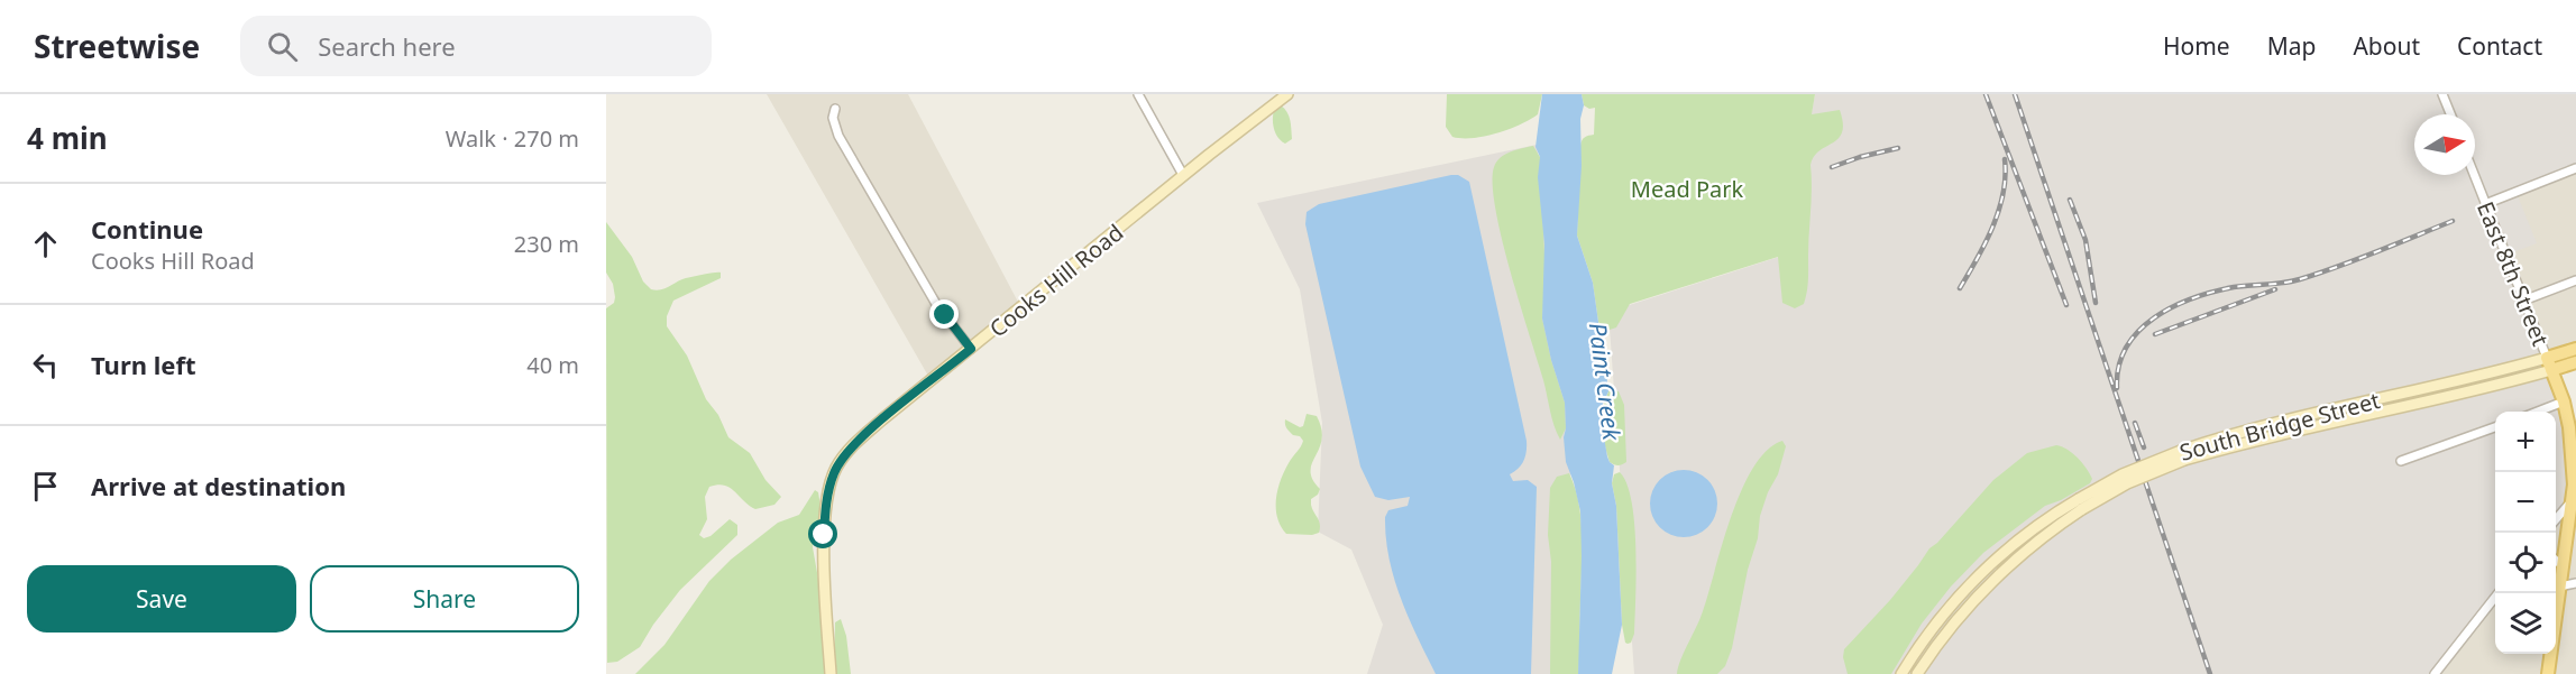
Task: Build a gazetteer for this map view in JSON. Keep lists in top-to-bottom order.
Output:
{
  "streets": {
    "main road": ["Cooks Hill Road", "South Bridge Street"],
    "street": ["East 8th Street"]
  },
  "crossings": [
    ["East 8th Street", "South Bridge Street"]
  ],
  "water": ["Paint Creek"],
  "parks": ["Mead Park"],
  "north": "right",
  "page": {
    "header": "Streetwise",
    "search": "Search here",
    "nav": [
      "Home",
      "Map",
      "About",
      "Contact"
    ],
    "heading": ["4 min", "Walk · 270 m"],
    "list": [
      ["Continue", "Cooks Hill Road", "230 m"],
      ["Turn left", "40 m"],
      "Arrive at destination"
    ],
    "map_buttons": ["+", "−"],
    "buttons": ["Save", "Share"]
  }
}
